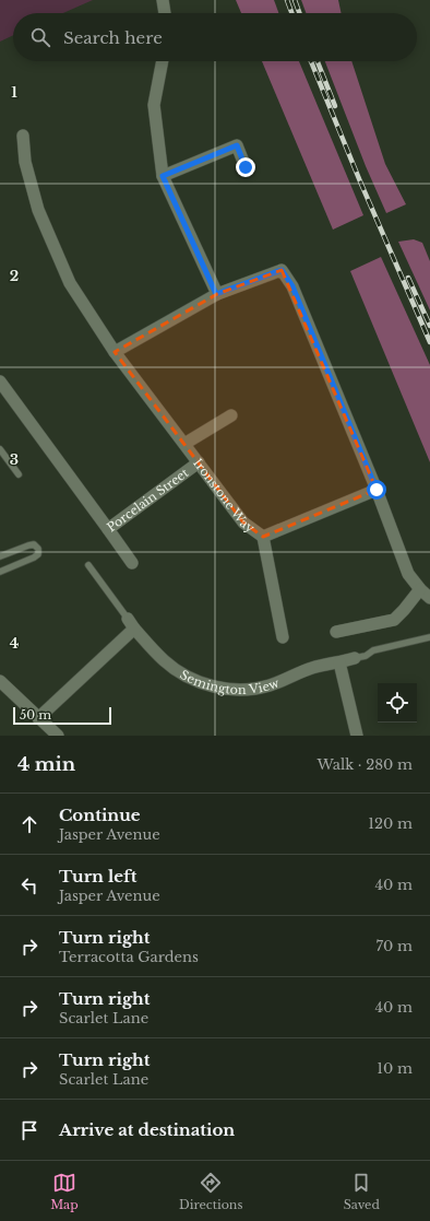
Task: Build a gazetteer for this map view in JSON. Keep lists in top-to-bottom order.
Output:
{
  "streets": {
    "street": ["Ironstone Way", "Porcelain Street", "Semington View"]
  },
  "crossings": [
    ["Ironstone Way", "Porcelain Street"]
  ],
  "scale_bar": "50 m",
  "page": {
    "search": "Search here",
    "scale": "50 m",
    "heading": ["4 min", "Walk · 280 m"],
    "list": [
      ["Continue", "Jasper Avenue", "120 m"],
      ["Turn left", "Jasper Avenue", "40 m"],
      ["Turn right", "Terracotta Gardens", "70 m"],
      ["Turn right", "Scarlet Lane", "40 m"],
      ["Turn right", "Scarlet Lane", "10 m"],
      "Arrive at destination"
    ],
    "nav": ["Map", "Directions", "Saved"]
  },
  "grid": {
    "rows": [
      "1",
      "2",
      "3",
      "4"
    ]
  }
}
